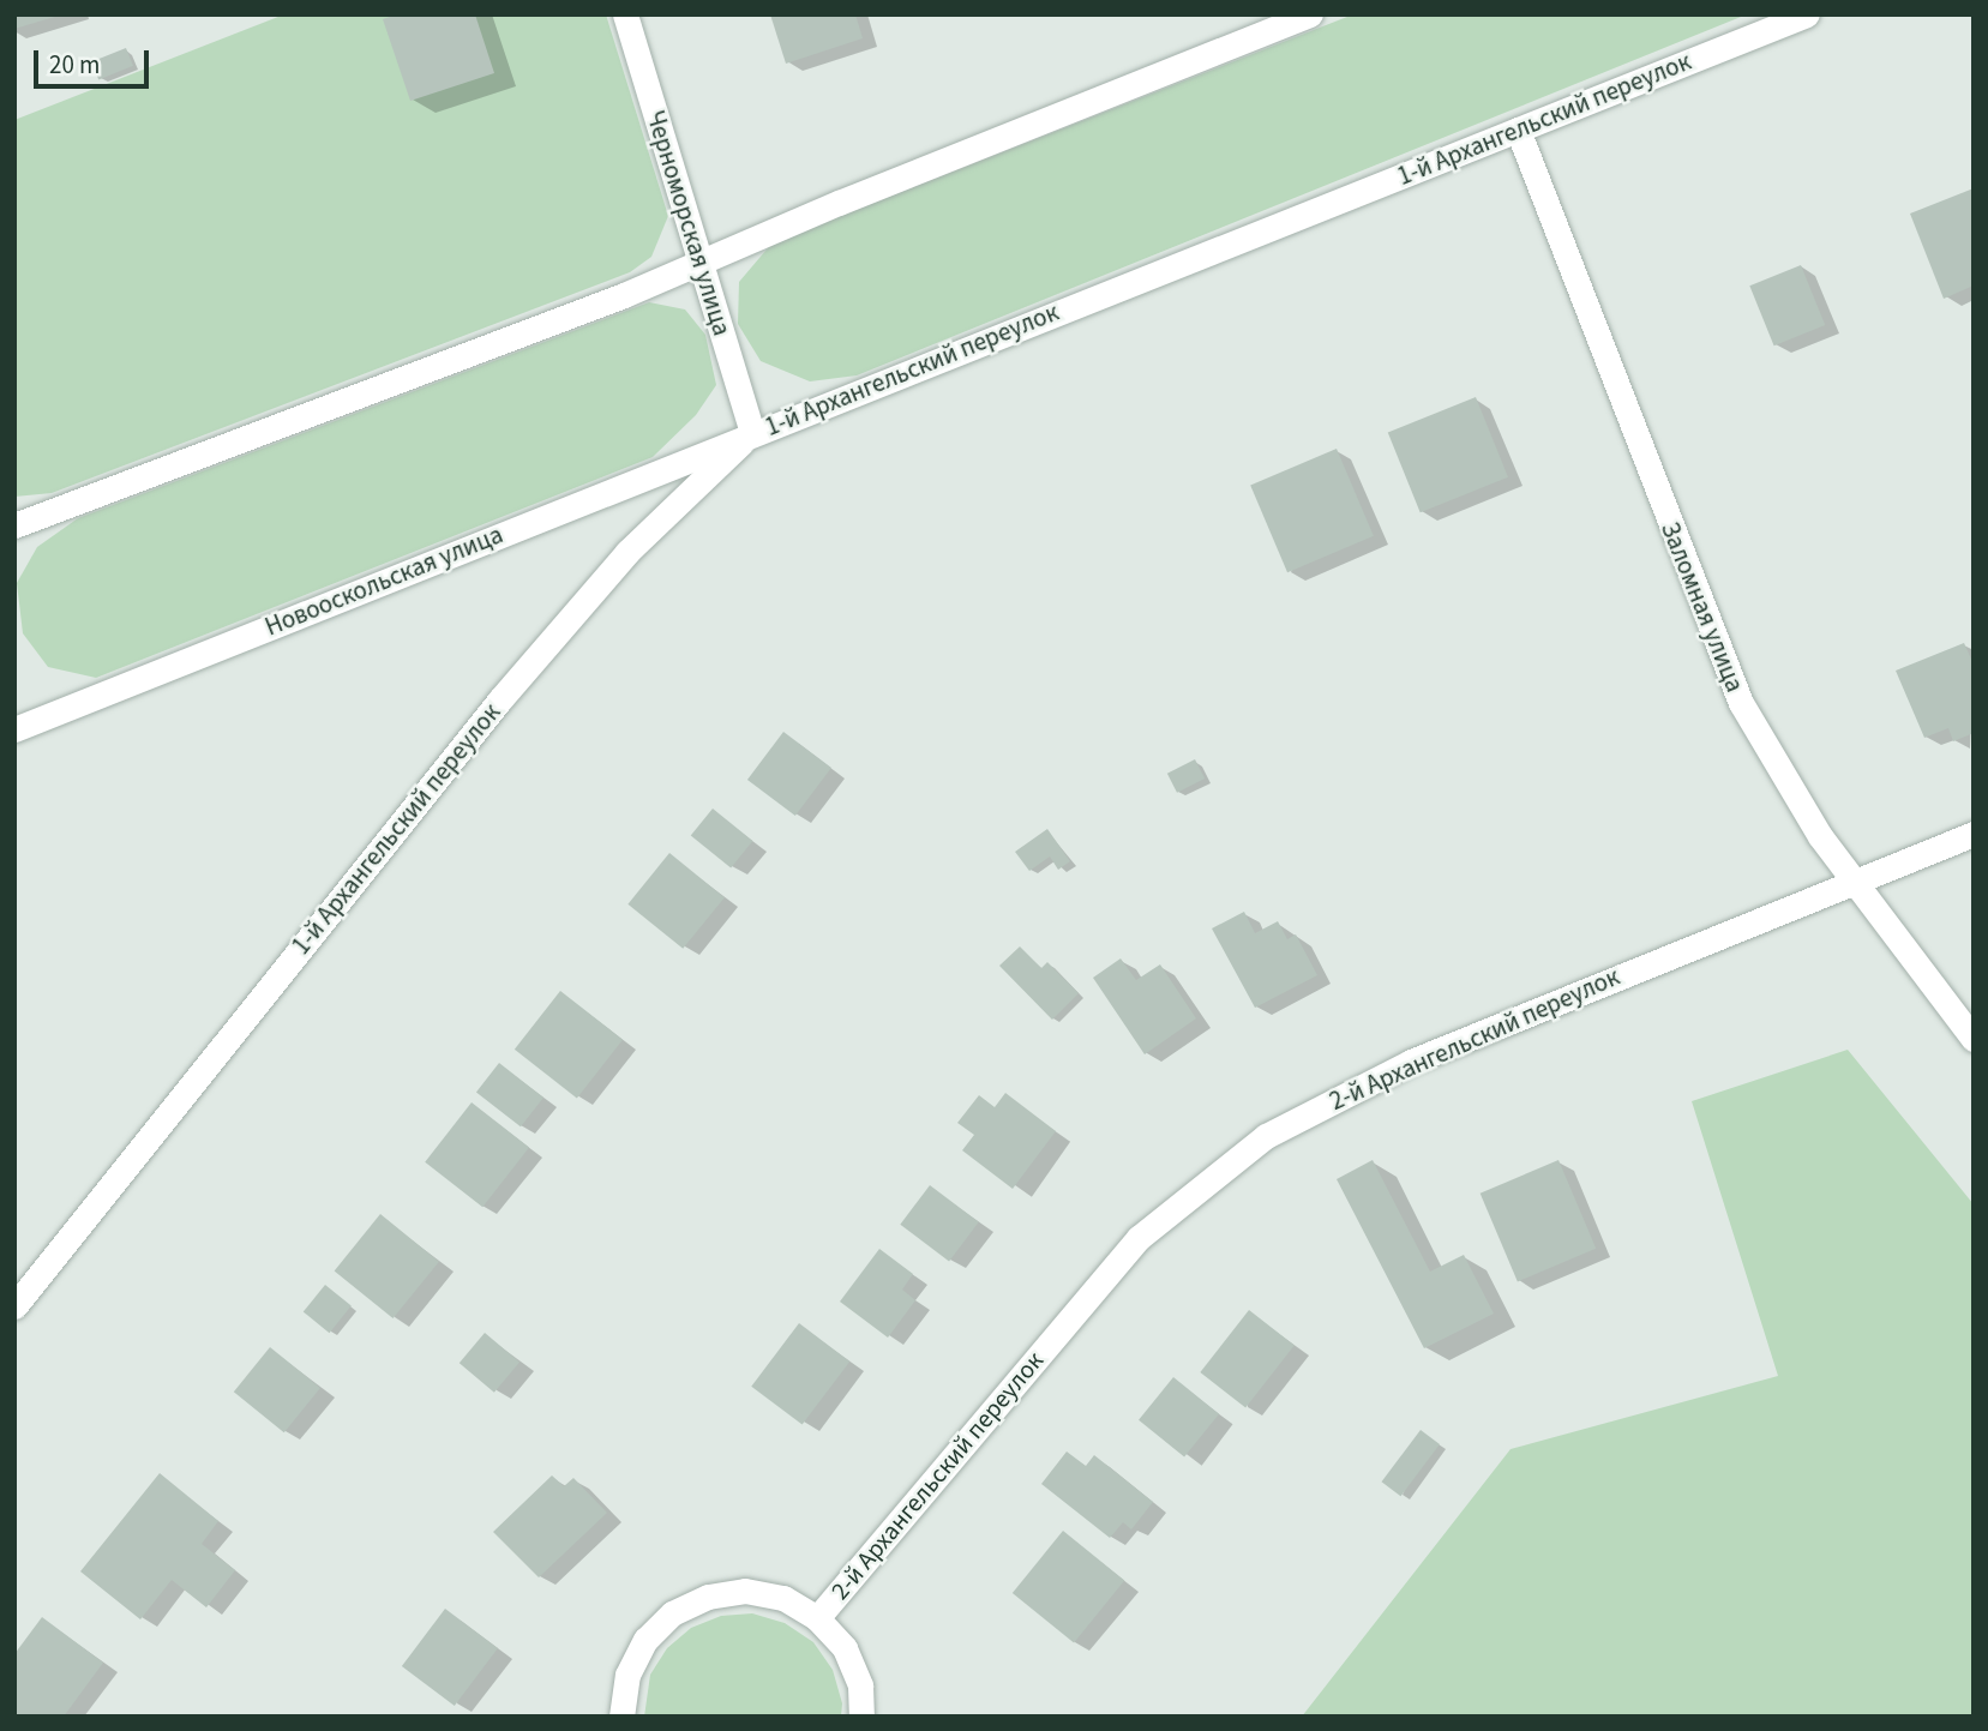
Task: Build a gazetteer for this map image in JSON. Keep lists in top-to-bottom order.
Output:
{
  "streets": {
    "street": [
      "1-й Архангельский переулок",
      "Черноморская улица",
      "Новооскольская улица",
      "Заломная улица",
      "2-й Архангельский переулок"
    ]
  },
  "crossings": [
    ["1-й Архангельский переулок", "Черноморская улица"],
    ["1-й Архангельский переулок", "Новооскольская улица"],
    ["1-й Архангельский переулок", "Заломная улица"],
    ["Черноморская улица", "Новооскольская улица"],
    ["Заломная улица", "2-й Архангельский переулок"]
  ],
  "scale_bar": "20 m"
}
